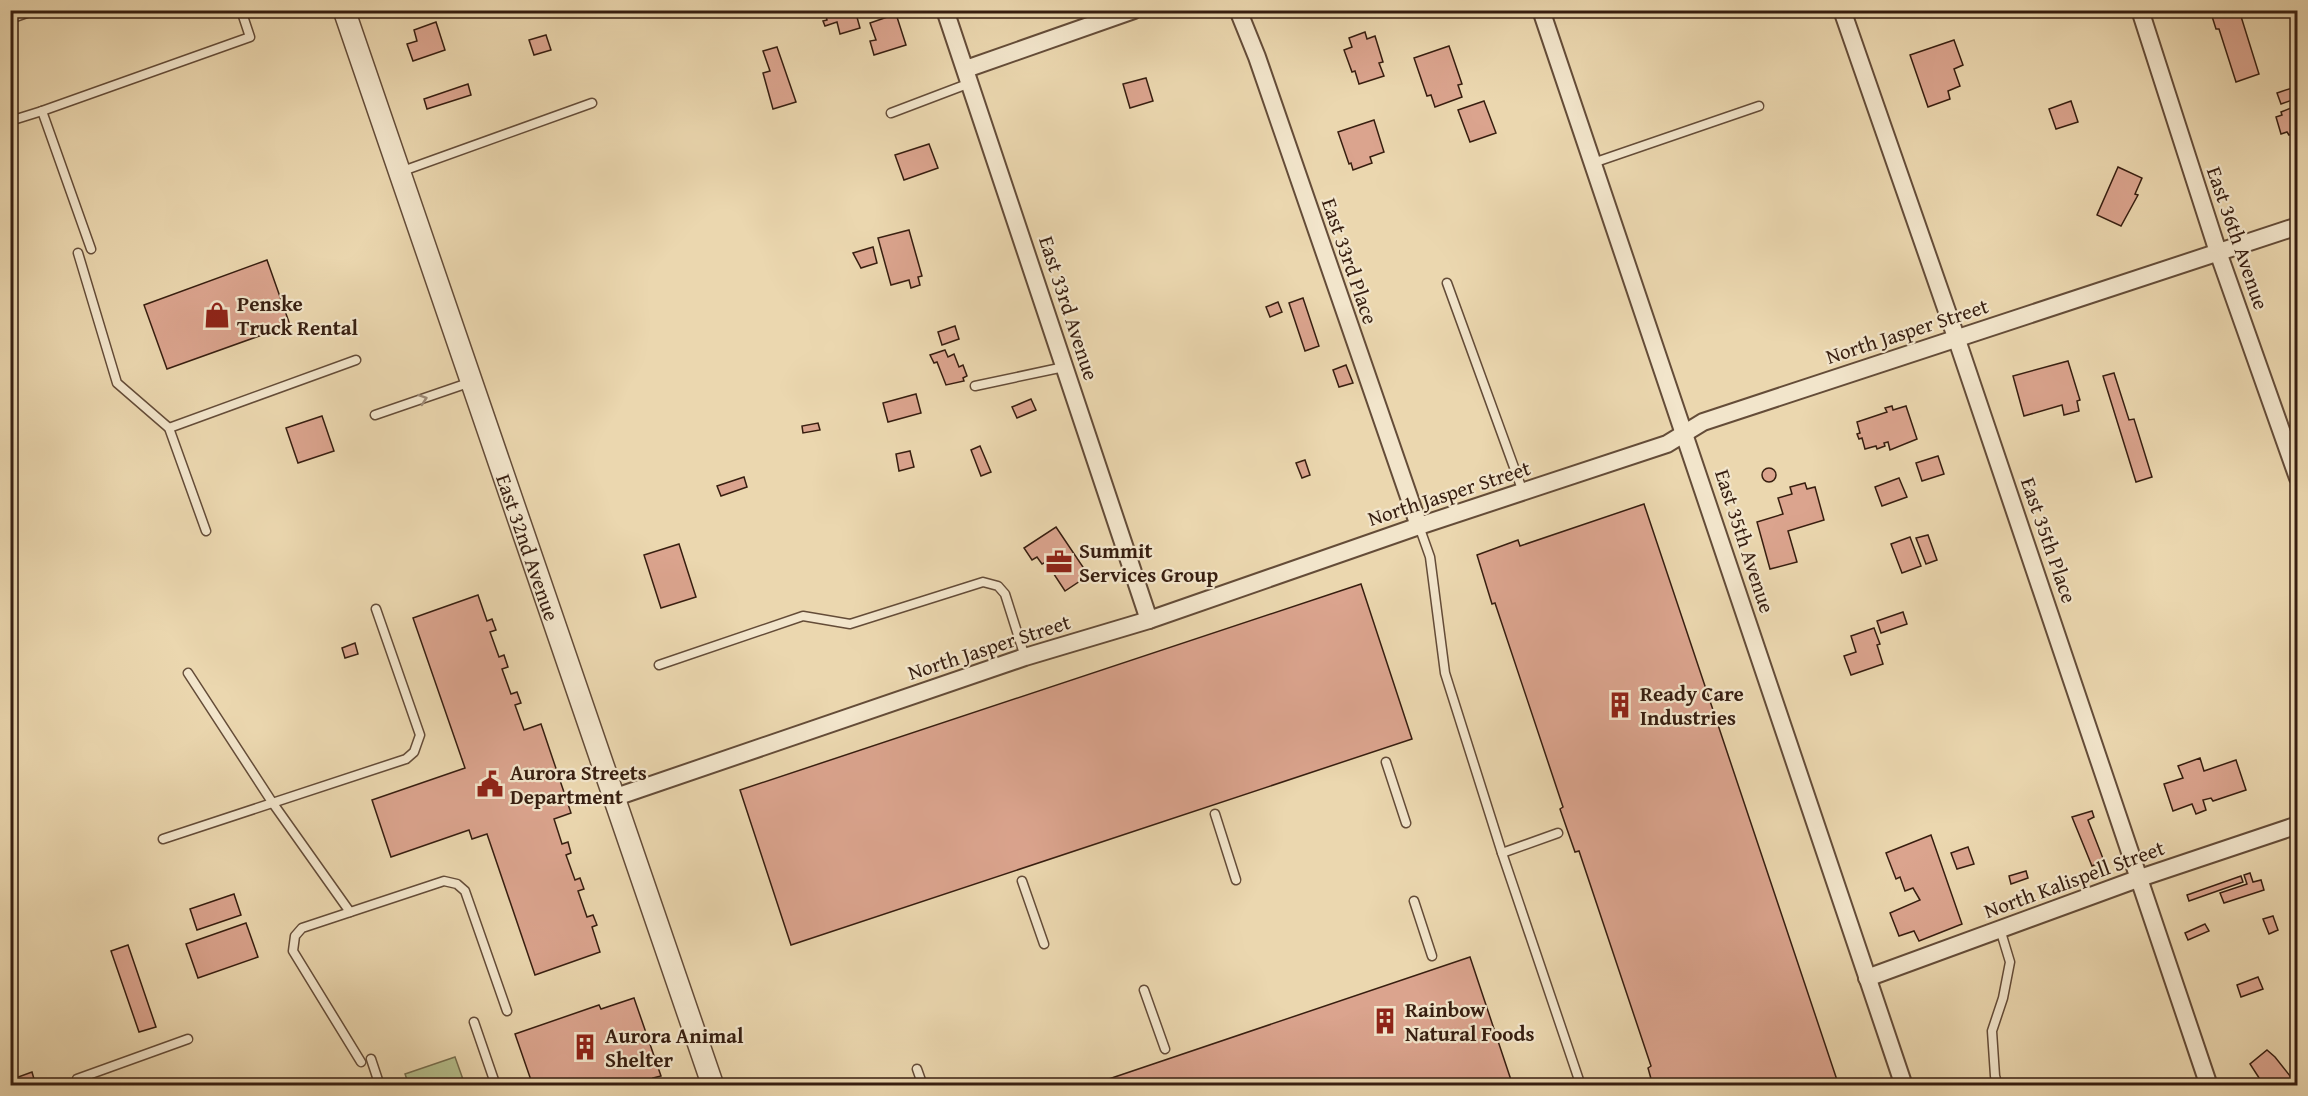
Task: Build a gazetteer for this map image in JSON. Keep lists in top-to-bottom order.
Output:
{
  "streets": {
    "street": [
      "East 36th Avenue",
      "East 33rd Place",
      "East 33rd Avenue",
      "North Jasper Street",
      "East 35th Place",
      "East 35th Avenue",
      "East 32nd Avenue",
      "North Kalispell Street"
    ]
  },
  "crossings": [
    ["East 36th Avenue", "North Jasper Street"],
    ["East 33rd Place", "North Jasper Street"],
    ["East 33rd Avenue", "North Jasper Street"],
    ["North Jasper Street", "East 35th Place"],
    ["North Jasper Street", "East 35th Avenue"],
    ["North Jasper Street", "East 32nd Avenue"],
    ["East 35th Place", "North Kalispell Street"],
    ["East 35th Avenue", "North Kalispell Street"]
  ],
  "places": {
    "shop": ["Penske Truck Rental"],
    "office": ["Summit Services Group"],
    "building": ["Ready Care Industries", "Rainbow Natural Foods", "Aurora Animal Shelter"],
    "public building": ["Aurora Streets Department"]
  }
}
